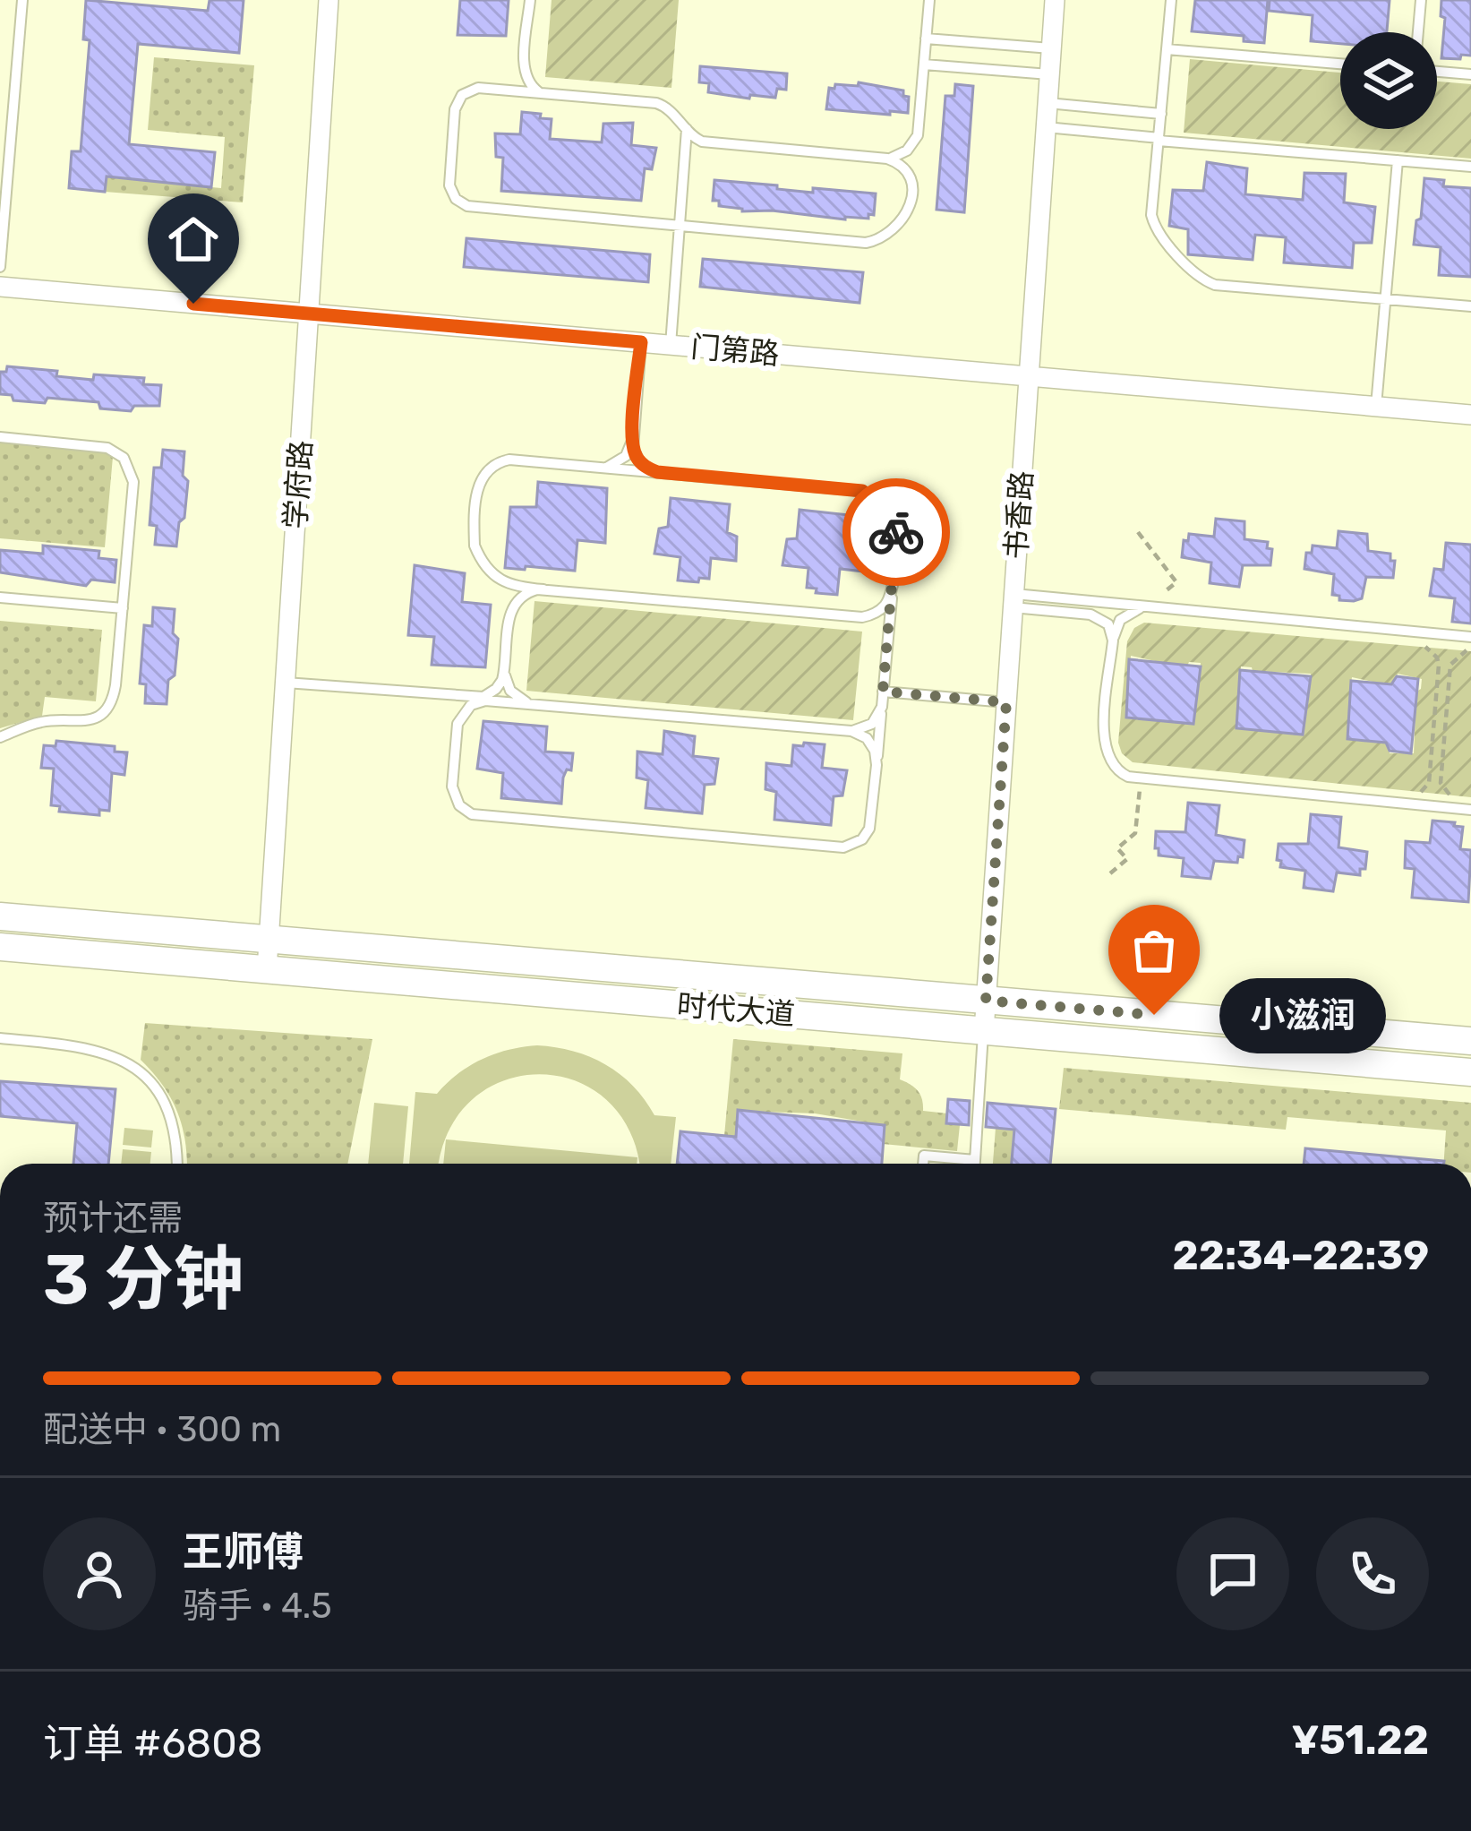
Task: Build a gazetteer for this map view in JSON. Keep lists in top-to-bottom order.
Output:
{
  "streets": {
    "main road": ["时代大道"],
    "street": ["门第路", "学府路", "书香路"]
  },
  "crossings": [
    ["门第路", "学府路"],
    ["门第路", "书香路"],
    ["学府路", "时代大道"],
    ["书香路", "时代大道"]
  ],
  "places": ["小滋润"],
  "page": {
    "bubble": "小滋润",
    "heading": ["3 分钟", "预计还需", "22:34–22:39"],
    "panel": [
      "王师傅",
      "骑手 · 4.5",
      "订单 #6808",
      "¥51.22"
    ],
    "bar": "配送中 · 300 m"
  }
}
